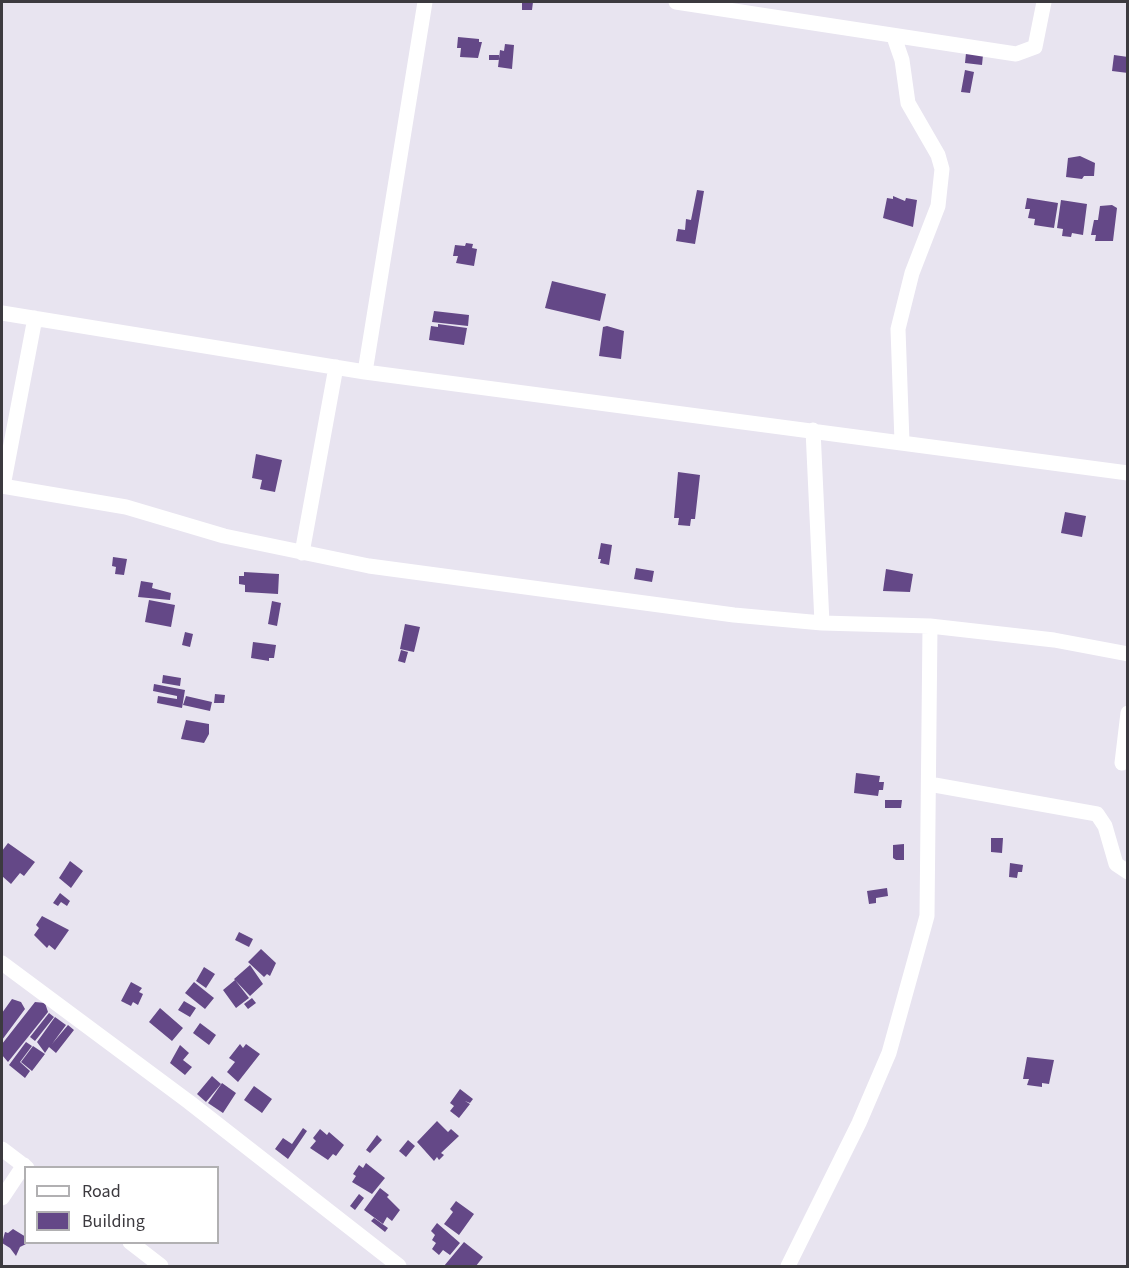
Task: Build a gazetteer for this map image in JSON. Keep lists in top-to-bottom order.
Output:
{
  "legend": ["Road", "Building"]
}
